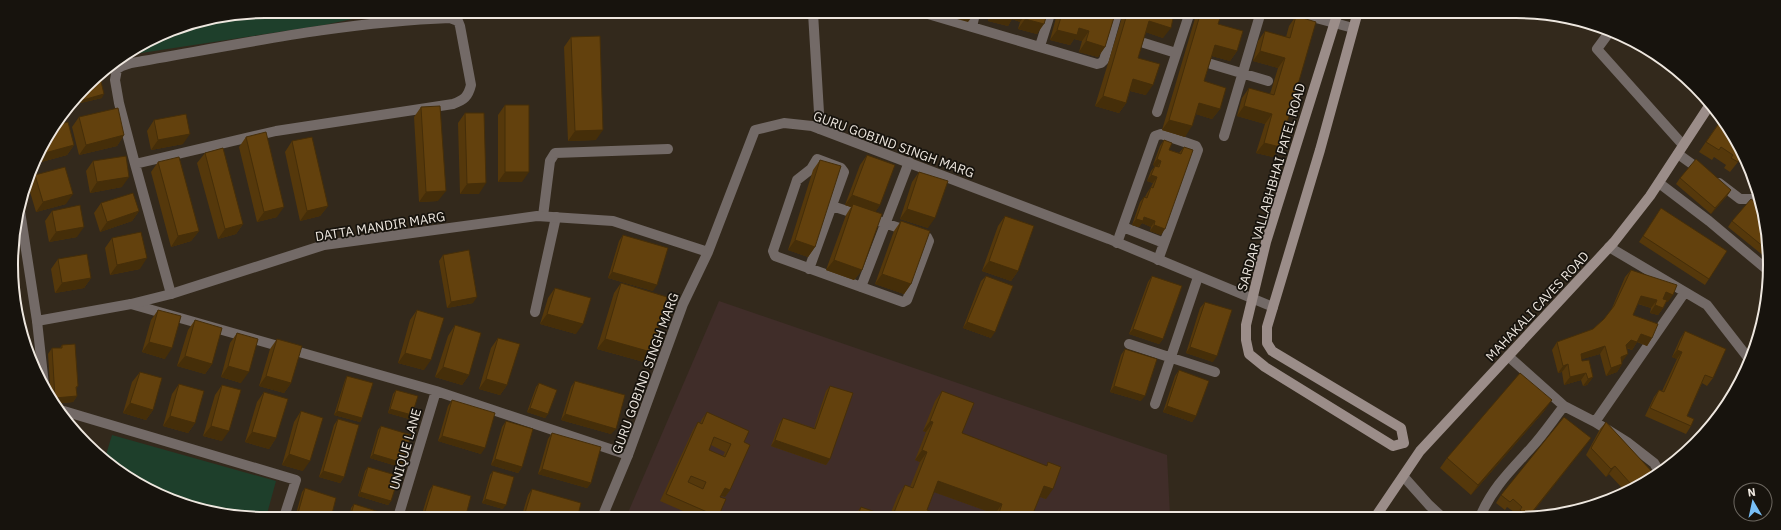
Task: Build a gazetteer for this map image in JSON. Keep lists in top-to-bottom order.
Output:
{
  "streets": {
    "main road": ["SARDAR VALLABHBHAI PATEL ROAD", "MAHAKALI CAVES ROAD"],
    "street": ["GURU GOBIND SINGH MARG", "DATTA MANDIR MARG", "UNIQUE LANE"]
  },
  "crossings": [
    ["GURU GOBIND SINGH MARG", "SARDAR VALLABHBHAI PATEL ROAD"],
    ["GURU GOBIND SINGH MARG", "DATTA MANDIR MARG"]
  ],
  "north": "top"
}
